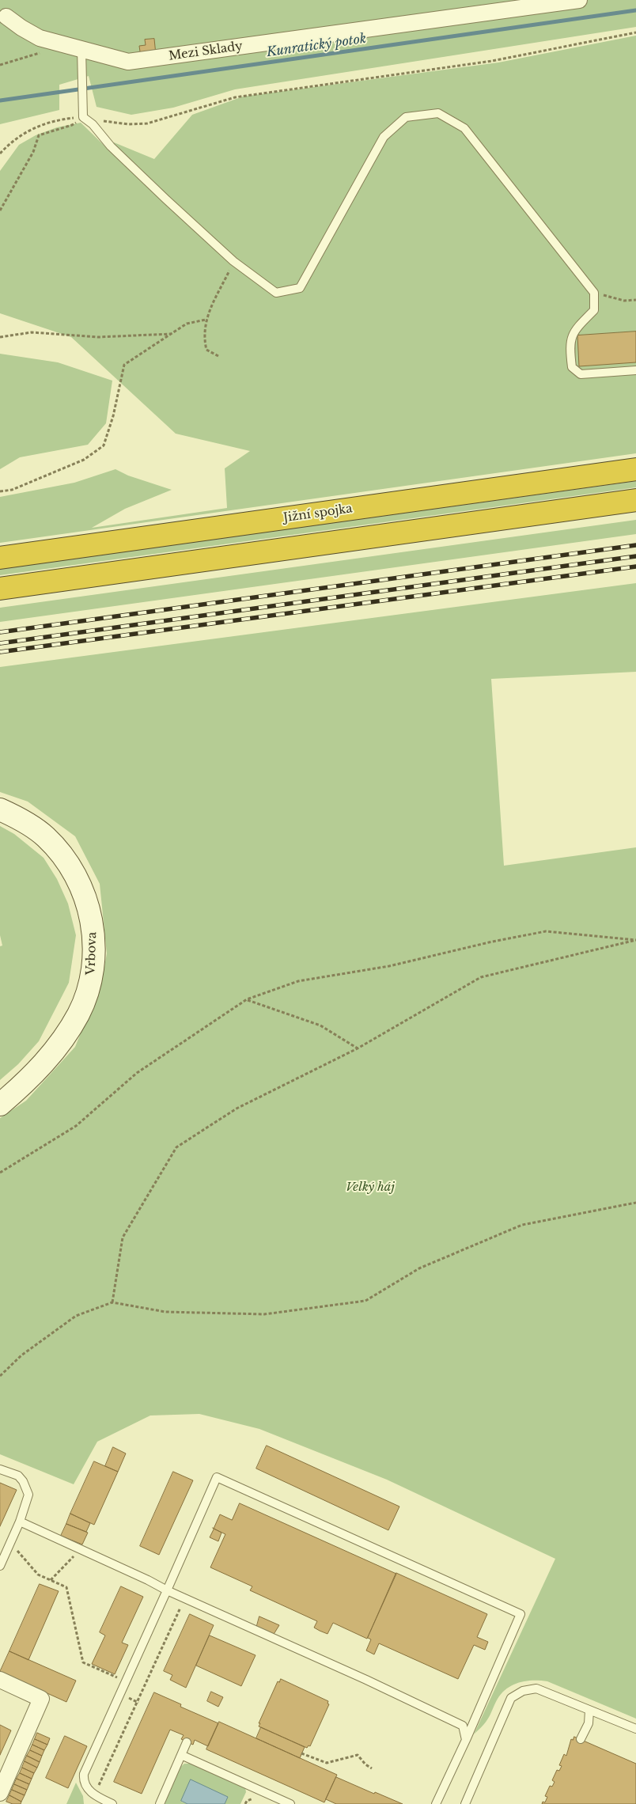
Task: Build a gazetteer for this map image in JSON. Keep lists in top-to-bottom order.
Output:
{
  "streets": {
    "highway": ["Jižní spojka"],
    "main road": ["Vrbova"],
    "street": ["Mezi Sklady"]
  },
  "water": ["Kunratický potok"],
  "parks": ["Velký háj"]
}
